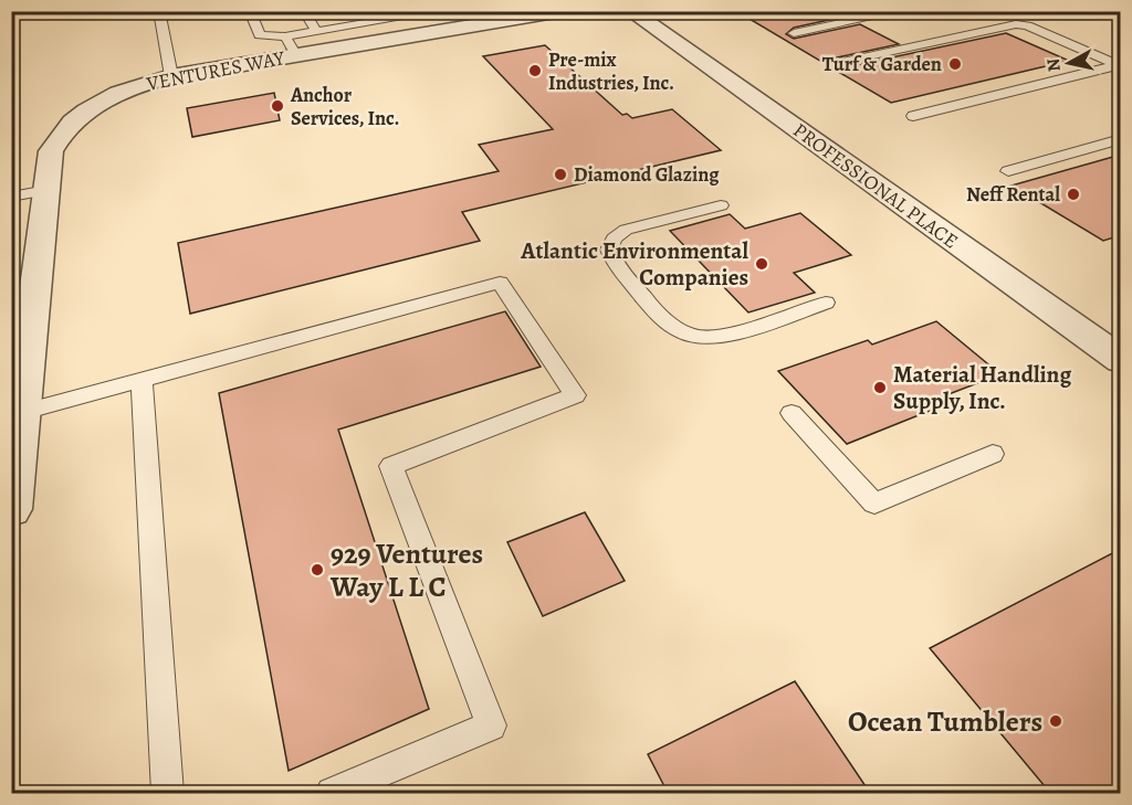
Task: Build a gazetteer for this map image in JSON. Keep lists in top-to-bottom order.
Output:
{
  "streets": {
    "street": ["VENTURES WAY", "PROFESSIONAL PLACE"]
  },
  "places": [
    "Turf & Garden",
    "Pre-mix Industries, Inc.",
    "Anchor Services, Inc.",
    "Diamond Glazing",
    "Neff Rental",
    "Atlantic Environmental Companies",
    "Material Handling Supply, Inc.",
    "929 Ventures Way L L C",
    "Ocean Tumblers"
  ],
  "north": "left"
}
